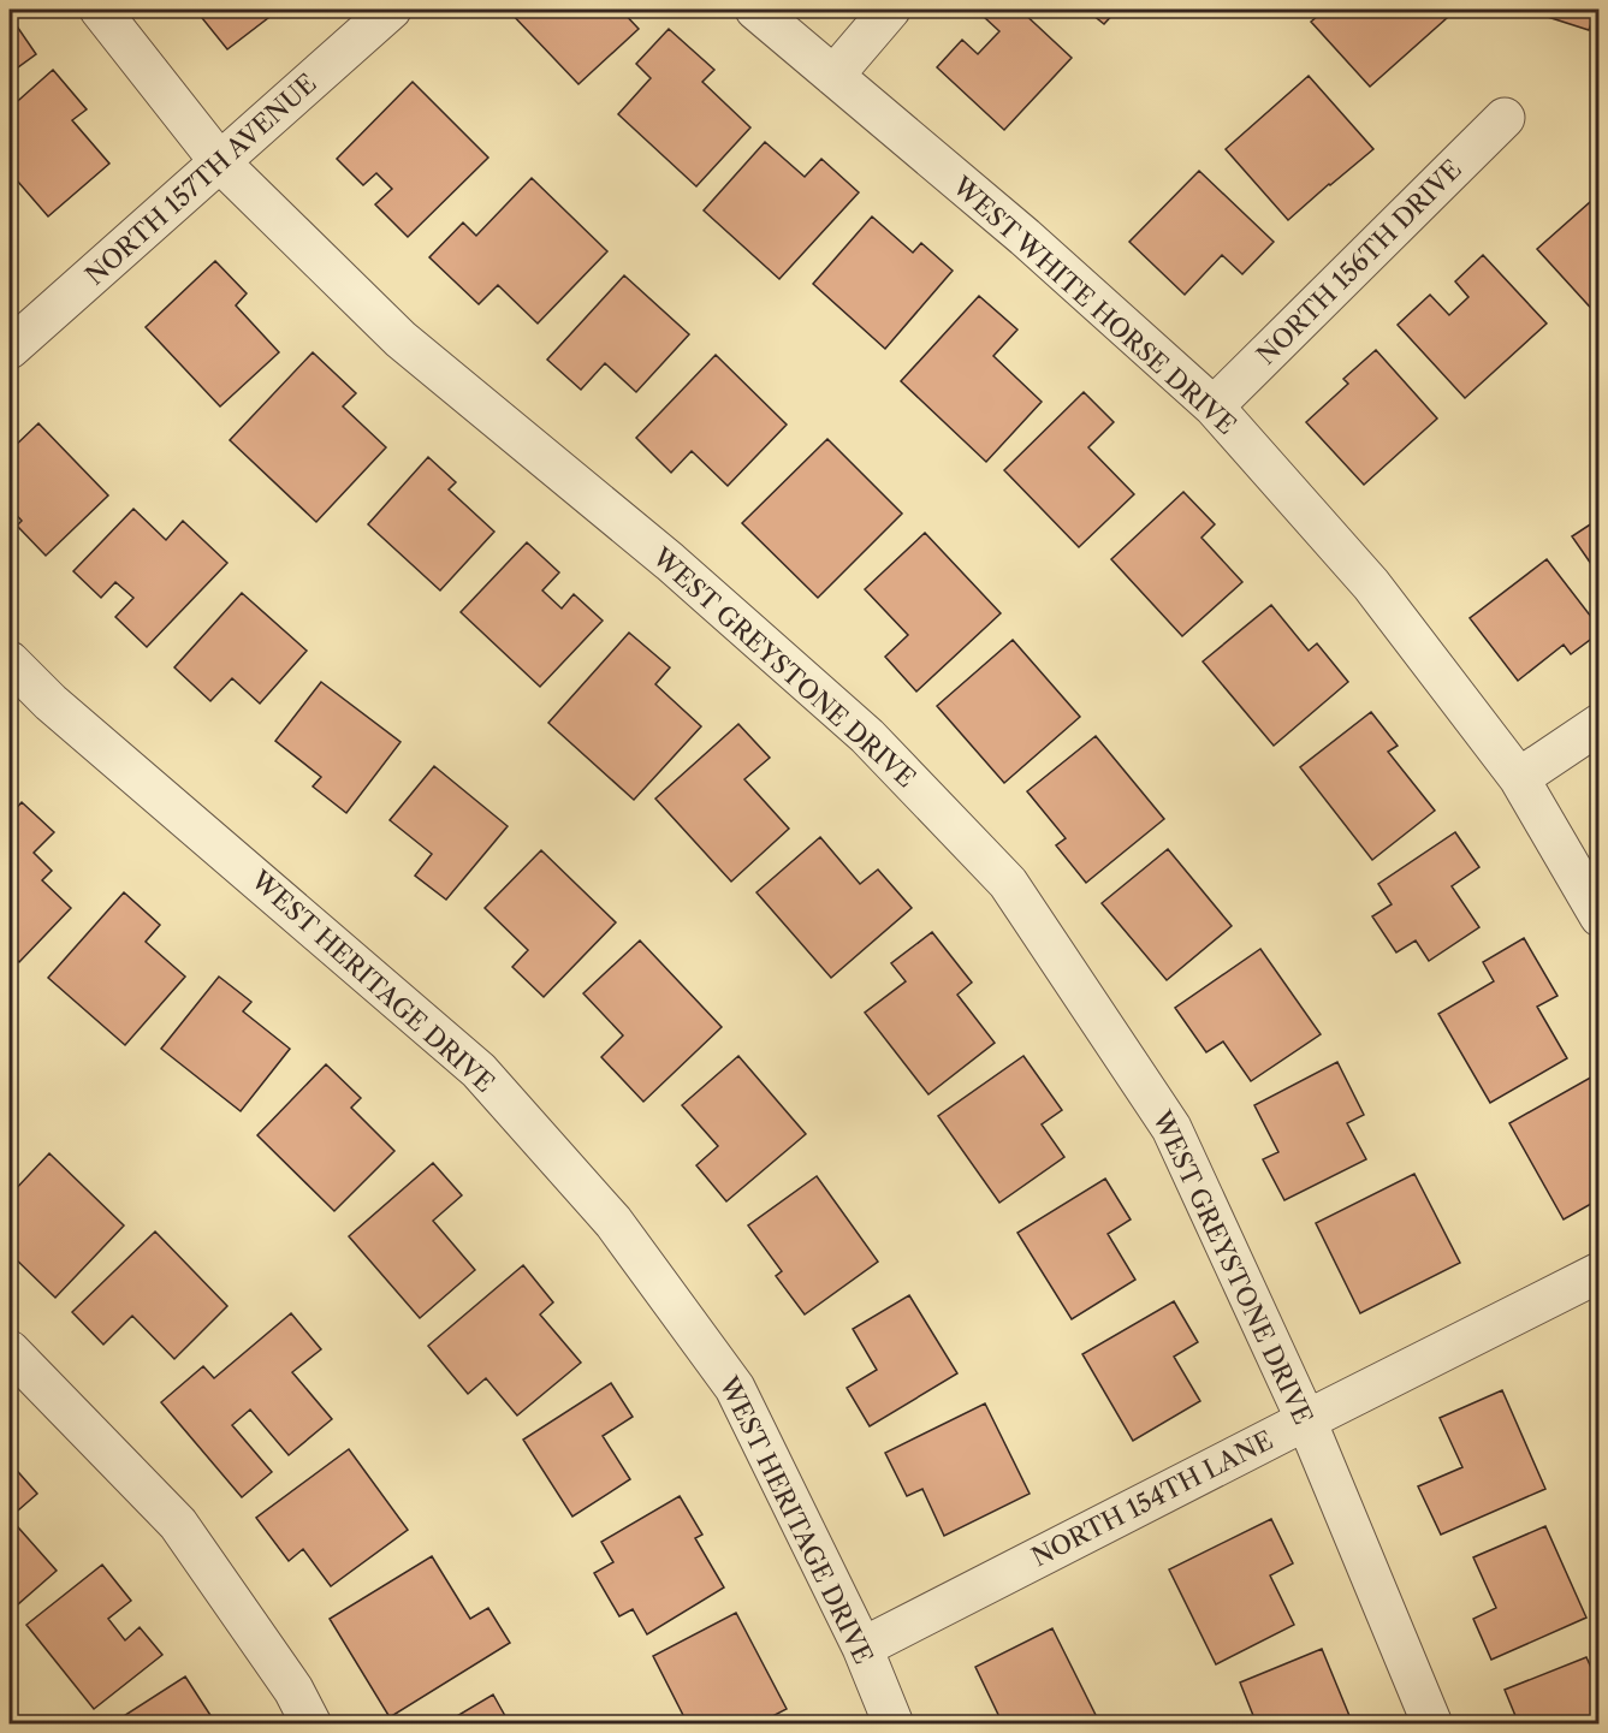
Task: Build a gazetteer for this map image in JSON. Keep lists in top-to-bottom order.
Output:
{
  "streets": {
    "street": [
      "NORTH 157TH AVENUE",
      "NORTH 156TH DRIVE",
      "WEST WHITE HORSE DRIVE",
      "WEST GREYSTONE DRIVE",
      "WEST HERITAGE DRIVE",
      "NORTH 154TH LANE"
    ]
  },
  "crossings": [
    ["NORTH 157TH AVENUE", "WEST GREYSTONE DRIVE"],
    ["NORTH 156TH DRIVE", "WEST WHITE HORSE DRIVE"],
    ["WEST GREYSTONE DRIVE", "NORTH 154TH LANE"],
    ["WEST HERITAGE DRIVE", "NORTH 154TH LANE"]
  ]
}
